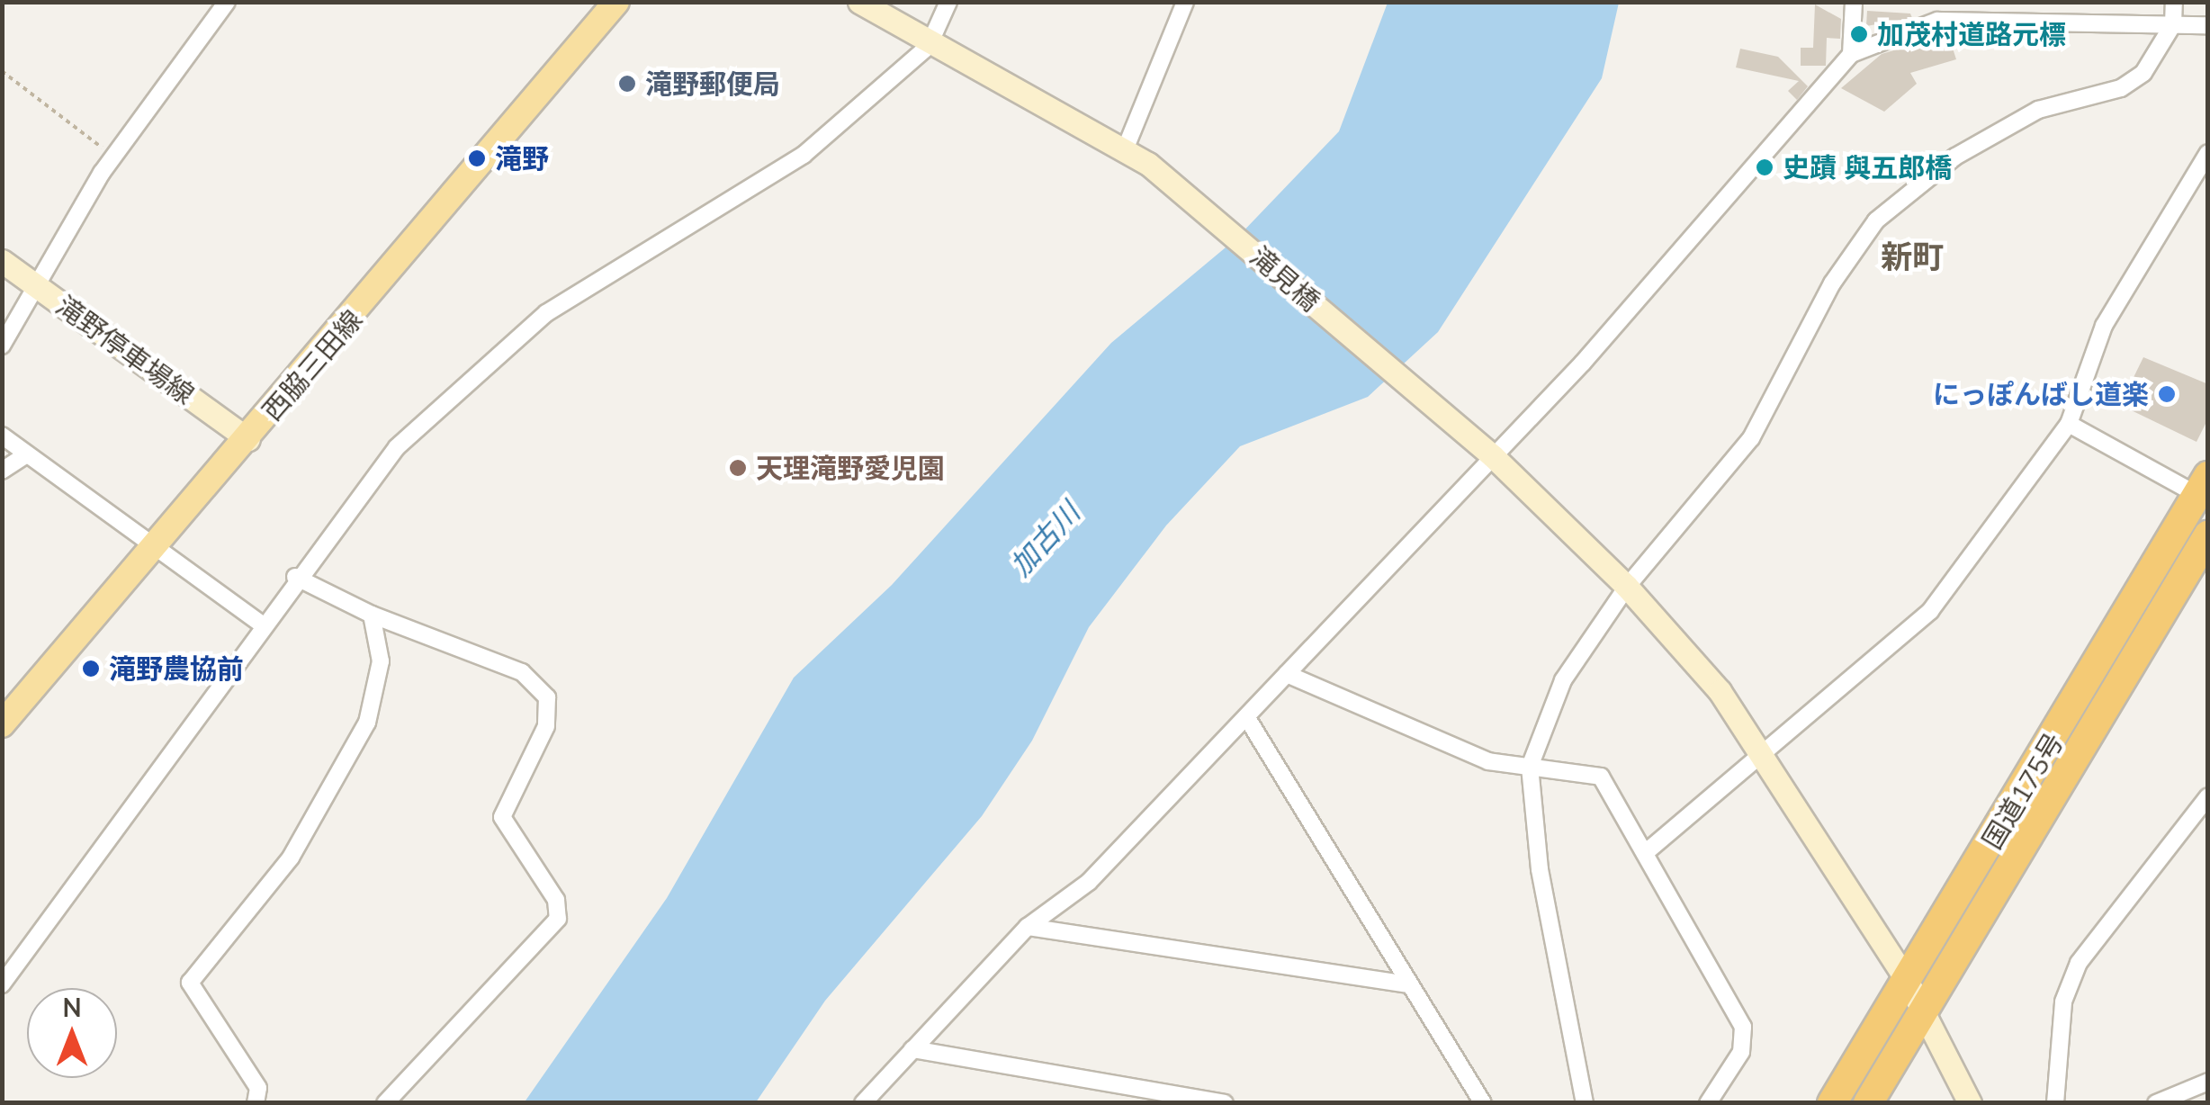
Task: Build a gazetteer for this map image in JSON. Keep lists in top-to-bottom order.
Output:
{
  "streets": {
    "highway": ["国道175号"],
    "main road": ["西脇三田線"],
    "street": ["滝見橋", "滝野停車場線"]
  },
  "crossings": [
    ["滝見橋", "国道175号"],
    ["滝野停車場線", "西脇三田線"]
  ],
  "districts": ["新町"],
  "water": ["加古川"],
  "places": [
    "加茂村道路元標",
    "滝野郵便局",
    "滝野",
    "史蹟 與五郎橋",
    "にっぽんばし道楽",
    "天理滝野愛児園",
    "滝野農協前"
  ],
  "north": "top"
}
